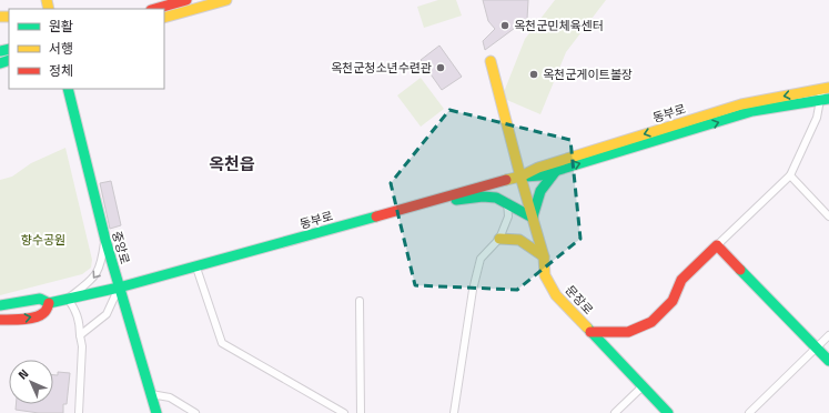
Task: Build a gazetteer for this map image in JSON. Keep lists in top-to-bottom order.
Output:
{
  "streets": {
    "main road": ["동부로", "중앙로", "문장로"]
  },
  "crossings": [
    ["동부로", "중앙로"],
    ["동부로", "문장로"]
  ],
  "districts": ["옥천읍"],
  "parks": ["향수공원"],
  "places": ["옥천군민체육센터", "옥천군청소년수련관", "옥천군게이트볼장"],
  "legend": ["원활", "서행", "정체"],
  "north": "top left"
}
